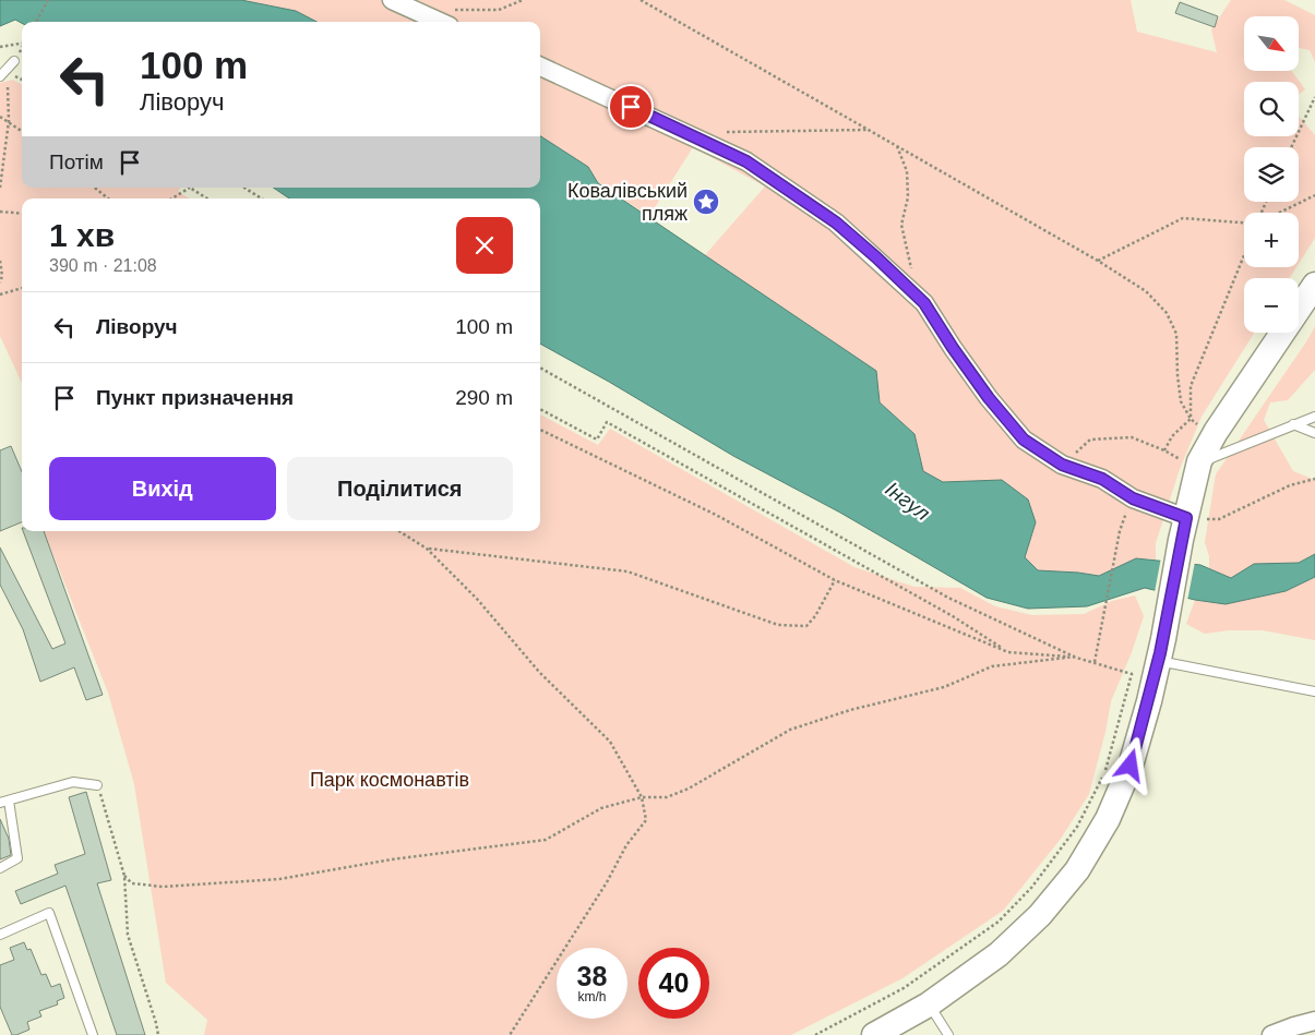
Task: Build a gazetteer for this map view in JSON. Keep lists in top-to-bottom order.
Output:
{
  "water": ["Інгул"],
  "parks": ["Парк космонавтів"],
  "places": {
    "place": ["Ковалівський пляж"]
  },
  "north": "bottom right",
  "page": {
    "map_buttons": ["+", "−"],
    "turn": ["100 m", "Ліворуч"],
    "then": "Потім",
    "heading": ["1 хв", "390 m · 21:08"],
    "list": [
      {
        "name": "Ліворуч",
        "value": "100 m"
      },
      {
        "name": "Пункт призначення",
        "value": "290 m"
      }
    ],
    "buttons": ["Вихід", "Поділитися"],
    "speed": "38 km/h",
    "limit": "40"
  }
}
